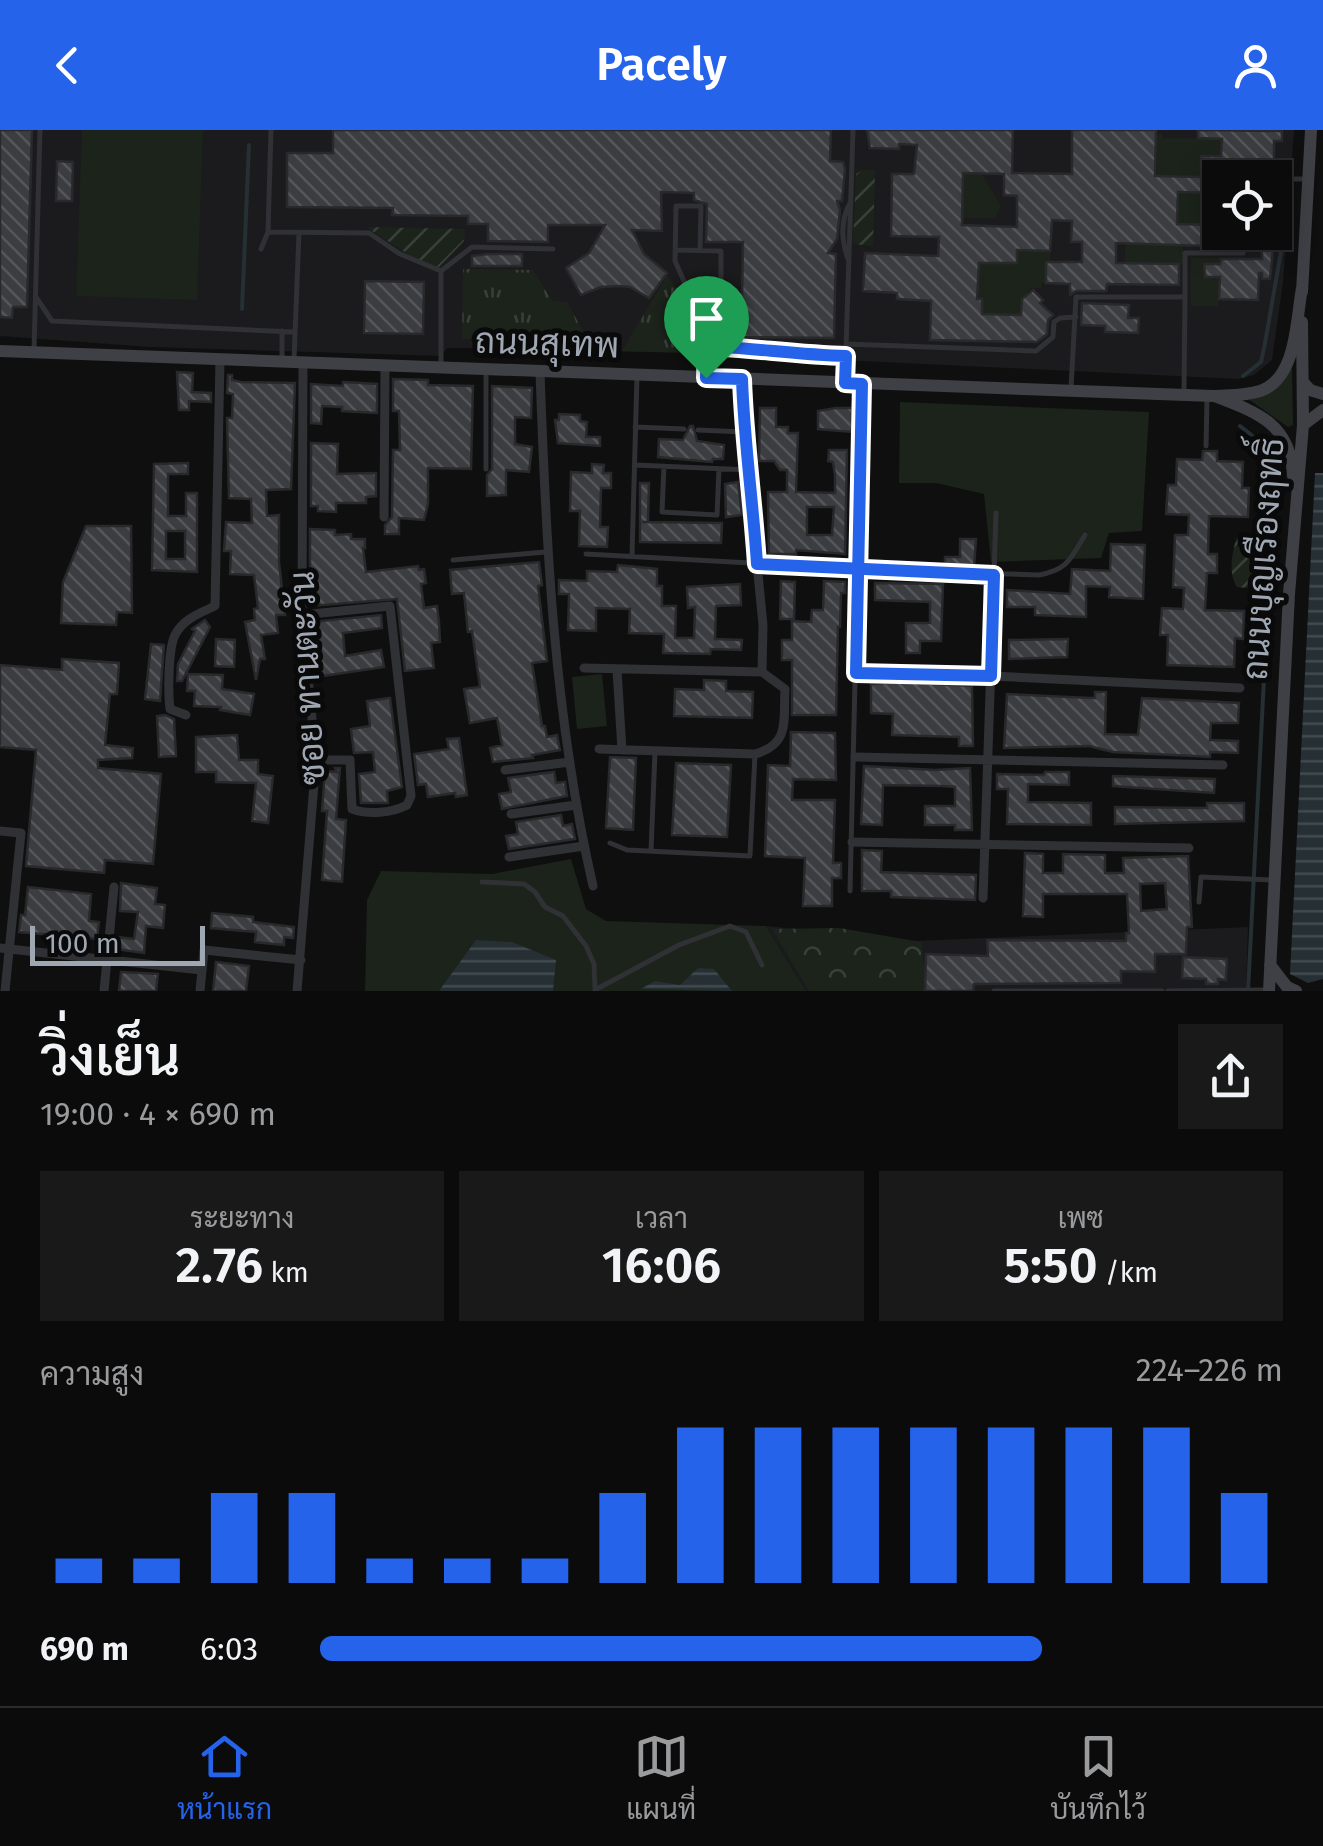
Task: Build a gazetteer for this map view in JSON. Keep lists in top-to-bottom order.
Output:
{
  "streets": {
    "main road": ["ถนนสุเทพ", "ถนนบุญเรืองฤทธิ์"],
    "street": ["ซอย ทานตะวัน"]
  },
  "crossings": [
    ["ถนนสุเทพ", "ถนนบุญเรืองฤทธิ์"],
    ["ถนนสุเทพ", "ซอย ทานตะวัน"]
  ],
  "scale_bar": "100 m",
  "page": {
    "header": "Pacely",
    "scale": "100 m",
    "heading": ["วิ่งเย็น", "19:00 · 4 × 690 m"],
    "stats": [
      ["ระยะทาง", "2.76 km"],
      ["เวลา", "16:06"],
      ["เพซ", "5:50 /km"]
    ],
    "chart": ["ความสูง", "224–226 m"],
    "list": [
      {
        "name": "690 m",
        "note": "6:03"
      }
    ],
    "tabs": ["หน้าแรก", "แผนที่", "บันทึกไว้"]
  }
}
